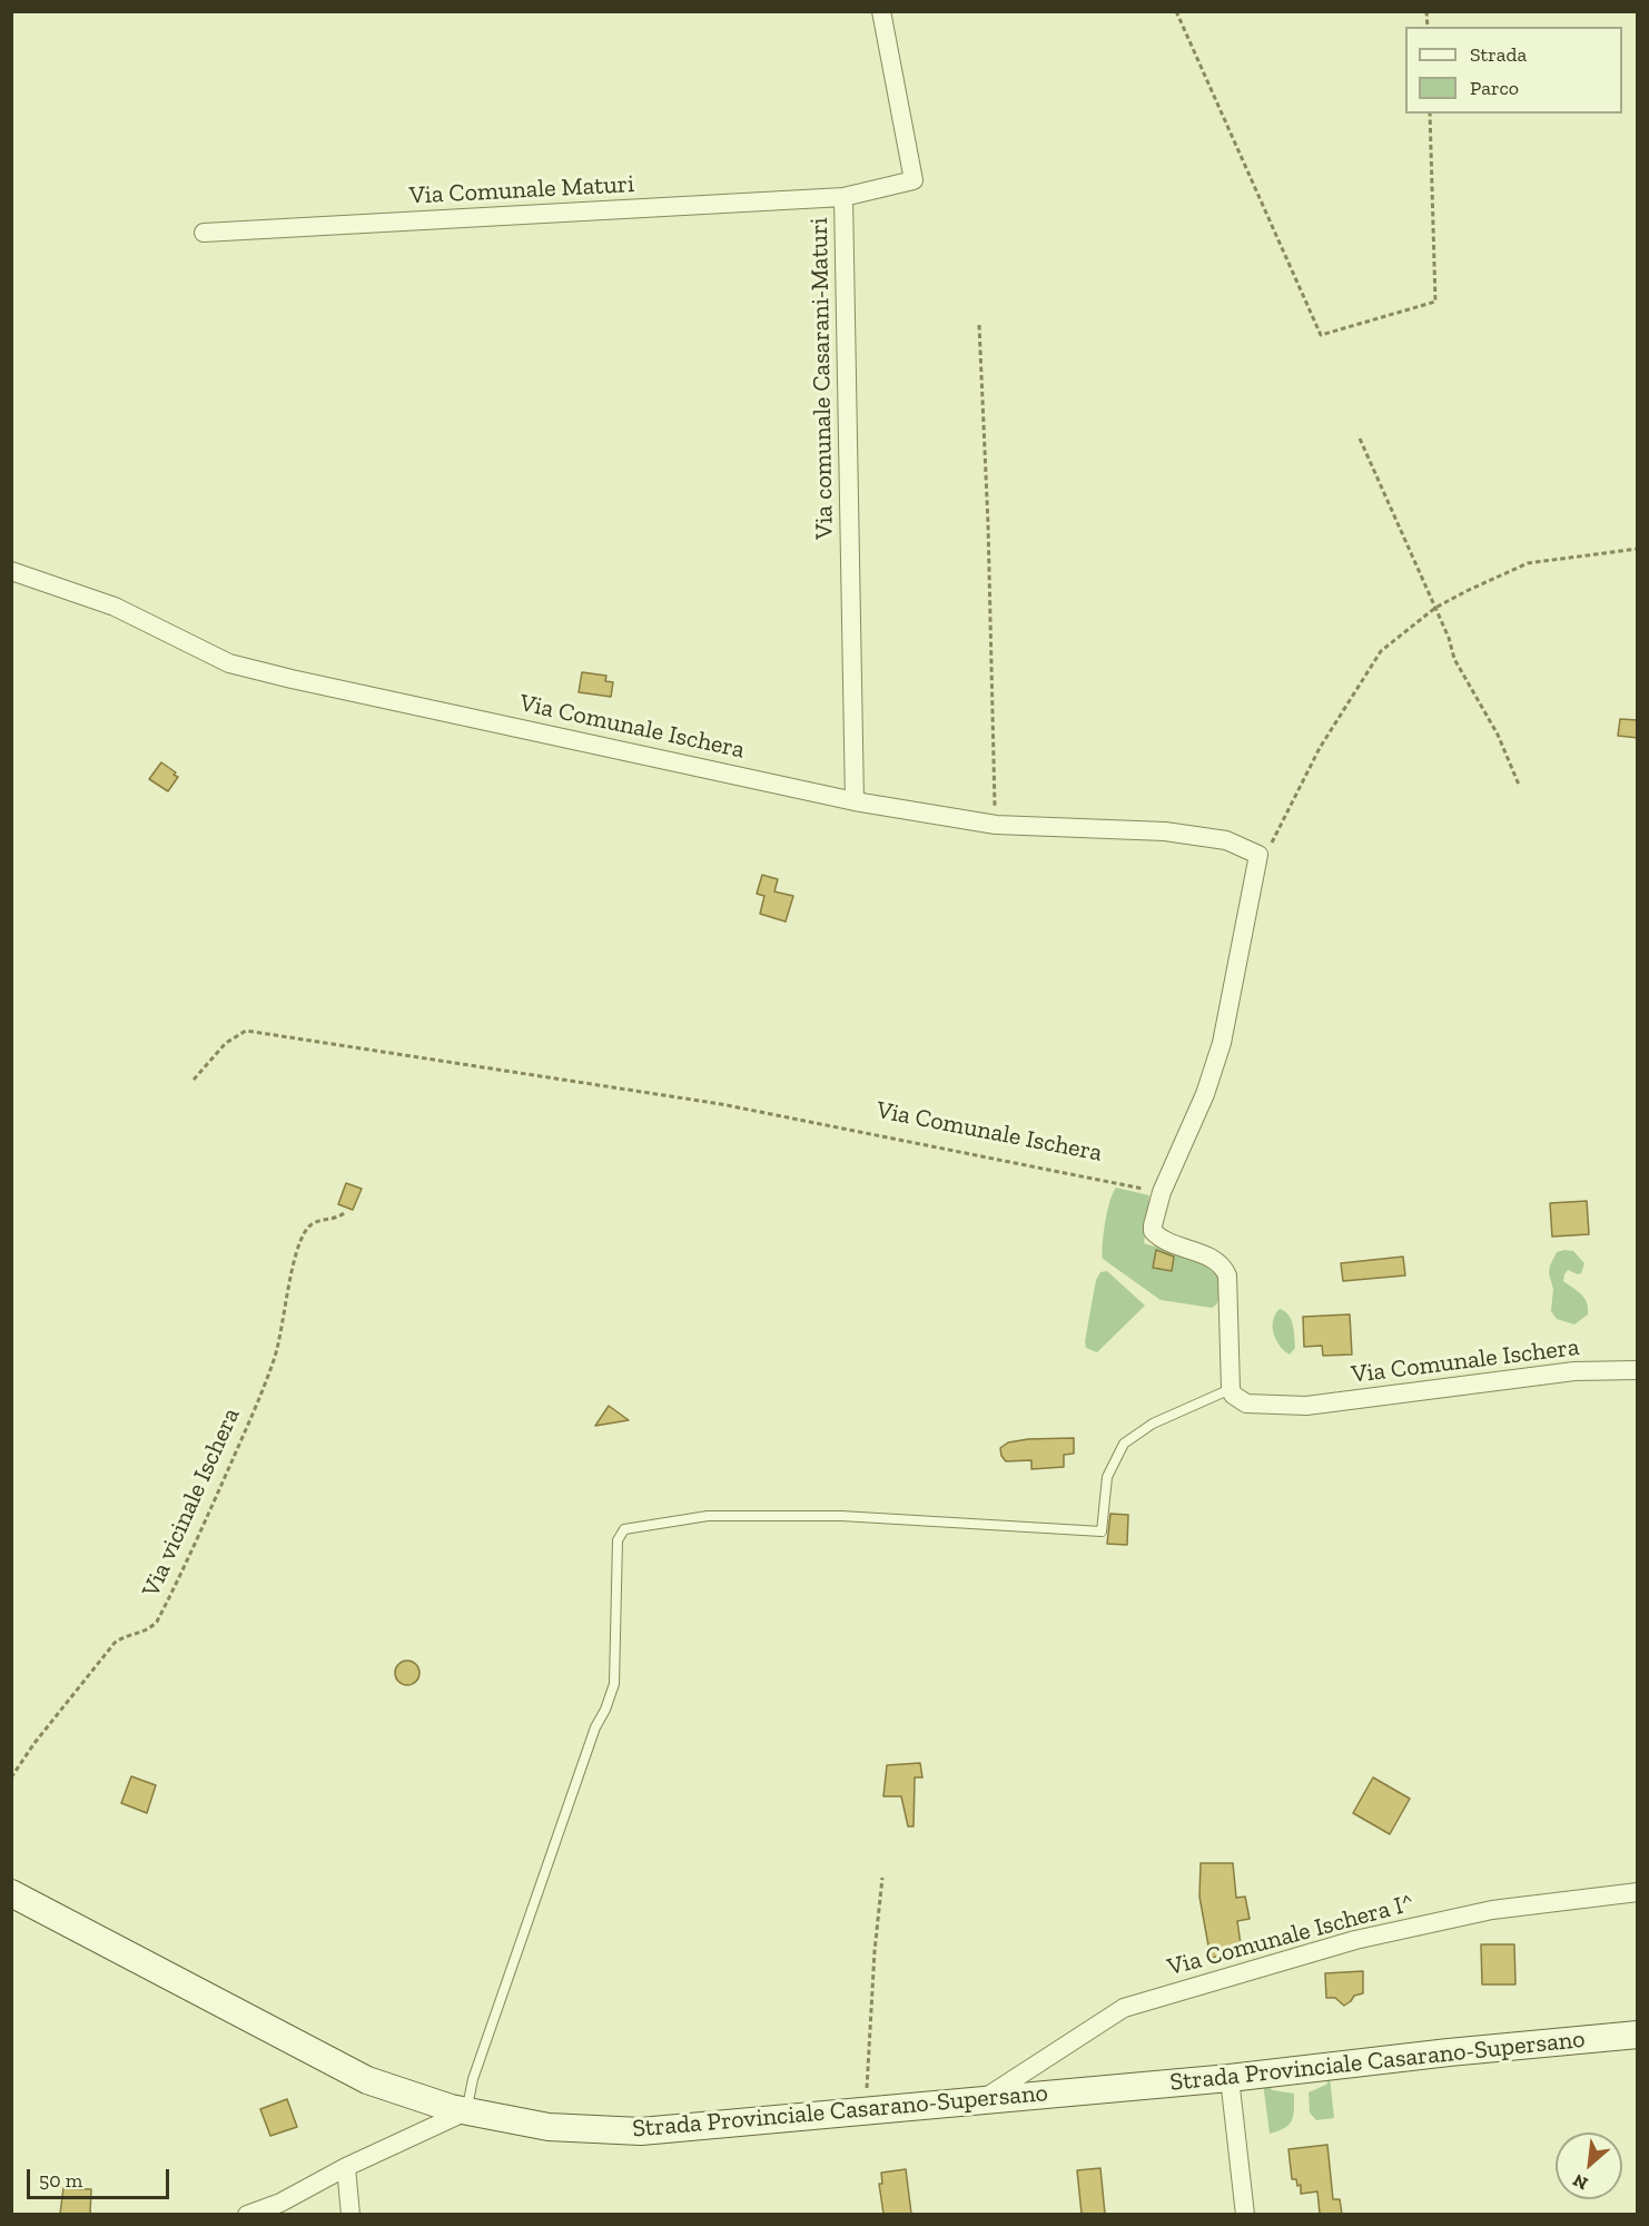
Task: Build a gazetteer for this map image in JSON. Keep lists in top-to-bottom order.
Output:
{
  "streets": {
    "main road": ["Strada Provinciale Casarano-Supersano"],
    "street": [
      "Via Comunale Maturi",
      "Via comunale Casarani-Maturi",
      "Via Comunale Ischera",
      "Via Comunale Ischera I^"
    ],
    "path": ["Via vicinale Ischera"]
  },
  "crossings": [
    ["Via Comunale Maturi", "Via comunale Casarani-Maturi"],
    ["Via comunale Casarani-Maturi", "Via Comunale Ischera"],
    ["Via Comunale Ischera I^", "Strada Provinciale Casarano-Supersano"]
  ],
  "legend": ["Strada", "Parco"],
  "scale_bar": "50 m",
  "north": "bottom left"
}
